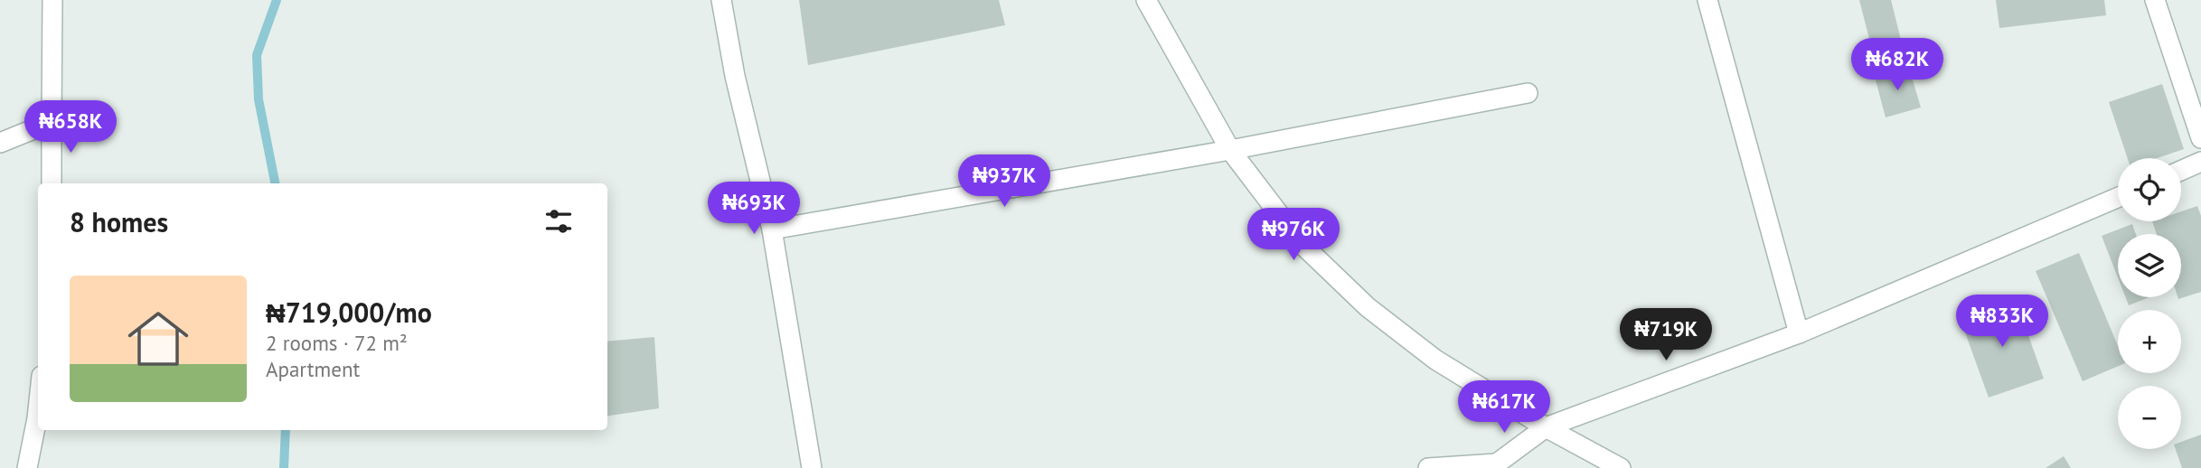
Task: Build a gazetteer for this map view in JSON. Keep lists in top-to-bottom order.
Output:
{
  "page": {
    "price": [
      "₦682K",
      "₦658K",
      "₦937K",
      "₦693K",
      "₦976K",
      "₦833K",
      "₦719K",
      "₦617K"
    ],
    "map_buttons": ["+", "−"],
    "heading": "8 homes",
    "list": [
      {
        "name": "₦719,000/mo",
        "note": "2 rooms · 72 m² · Apartment"
      }
    ]
  }
}
